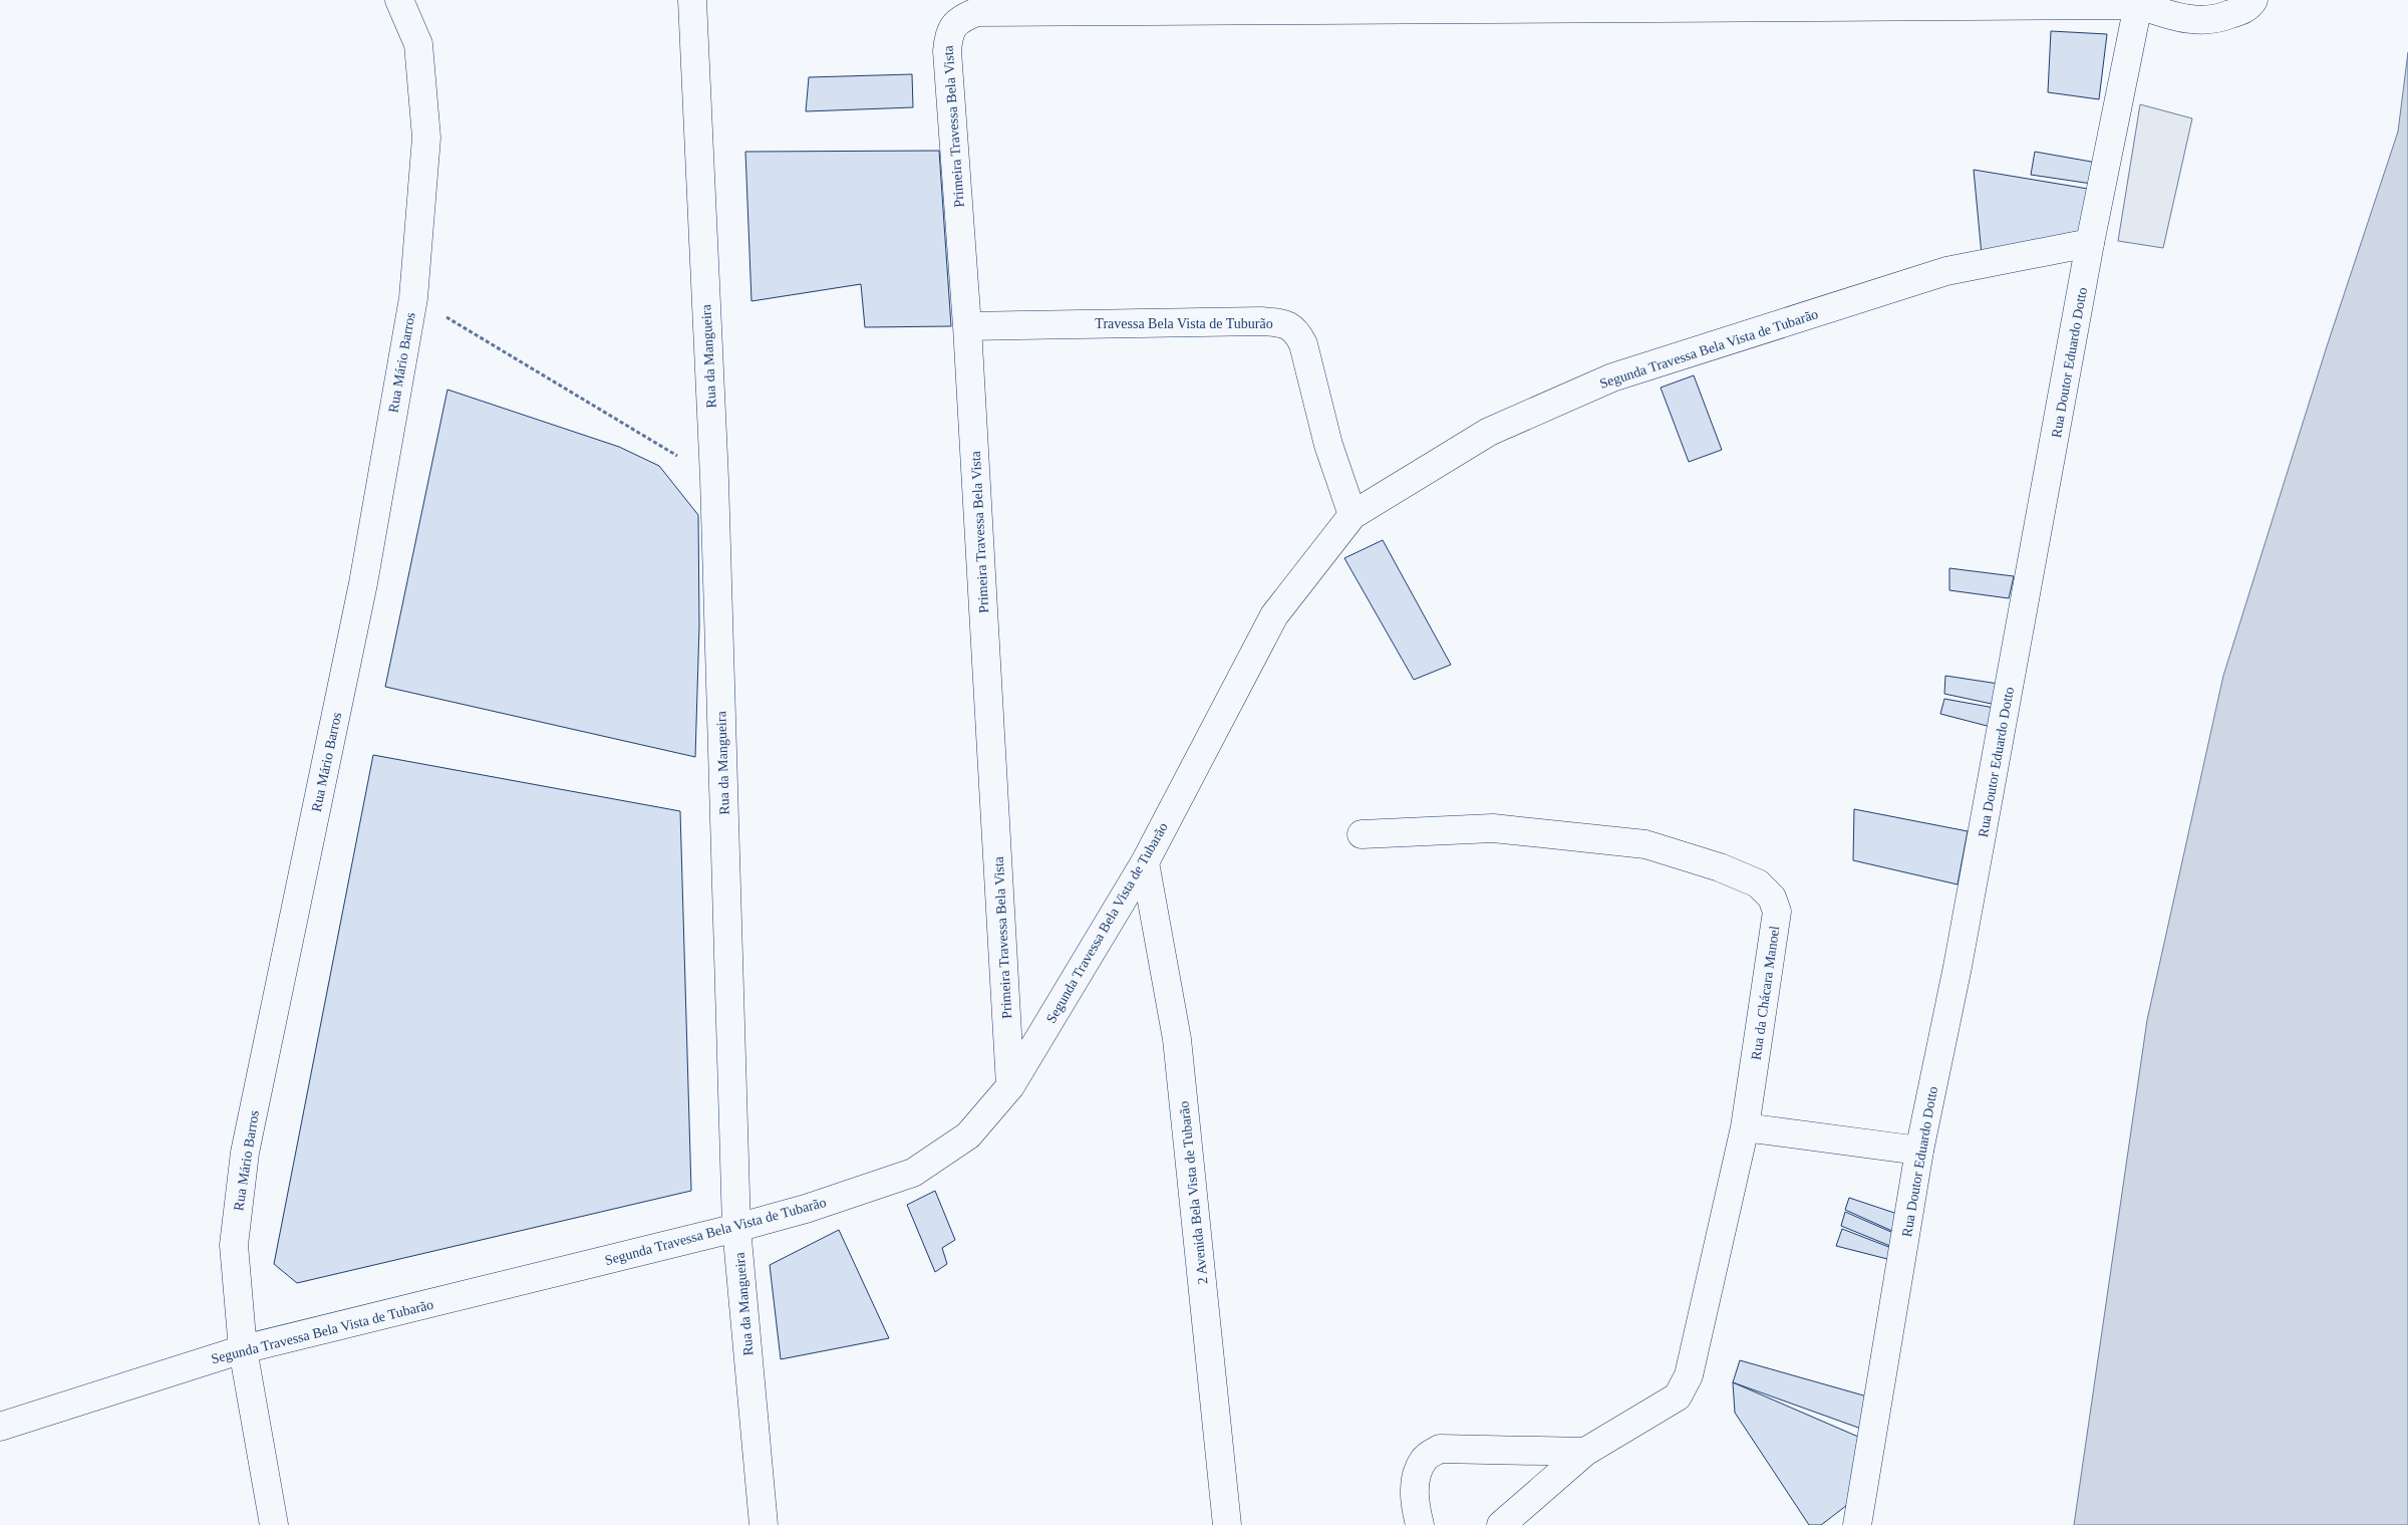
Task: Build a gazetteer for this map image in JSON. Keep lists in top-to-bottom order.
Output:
{
  "streets": {
    "street": [
      "Primeira Travessa Bela Vista",
      "Travessa Bela Vista de Tuburão",
      "Segunda Travessa Bela Vista de Tubarão",
      "Rua da Mangueira",
      "Rua Mário Barros",
      "Rua Doutor Eduardo Dotto",
      "Rua da Chácara Manoel",
      "2 Avenida Bela Vista de Tubarão"
    ]
  },
  "crossings": [
    ["Primeira Travessa Bela Vista", "Travessa Bela Vista de Tuburão"],
    ["Primeira Travessa Bela Vista", "Segunda Travessa Bela Vista de Tubarão"],
    ["Primeira Travessa Bela Vista", "Rua Doutor Eduardo Dotto"],
    ["Travessa Bela Vista de Tuburão", "Segunda Travessa Bela Vista de Tubarão"],
    ["Segunda Travessa Bela Vista de Tubarão", "Rua da Mangueira"],
    ["Segunda Travessa Bela Vista de Tubarão", "Rua Mário Barros"],
    ["Segunda Travessa Bela Vista de Tubarão", "Rua Doutor Eduardo Dotto"],
    ["Segunda Travessa Bela Vista de Tubarão", "2 Avenida Bela Vista de Tubarão"]
  ]
}
